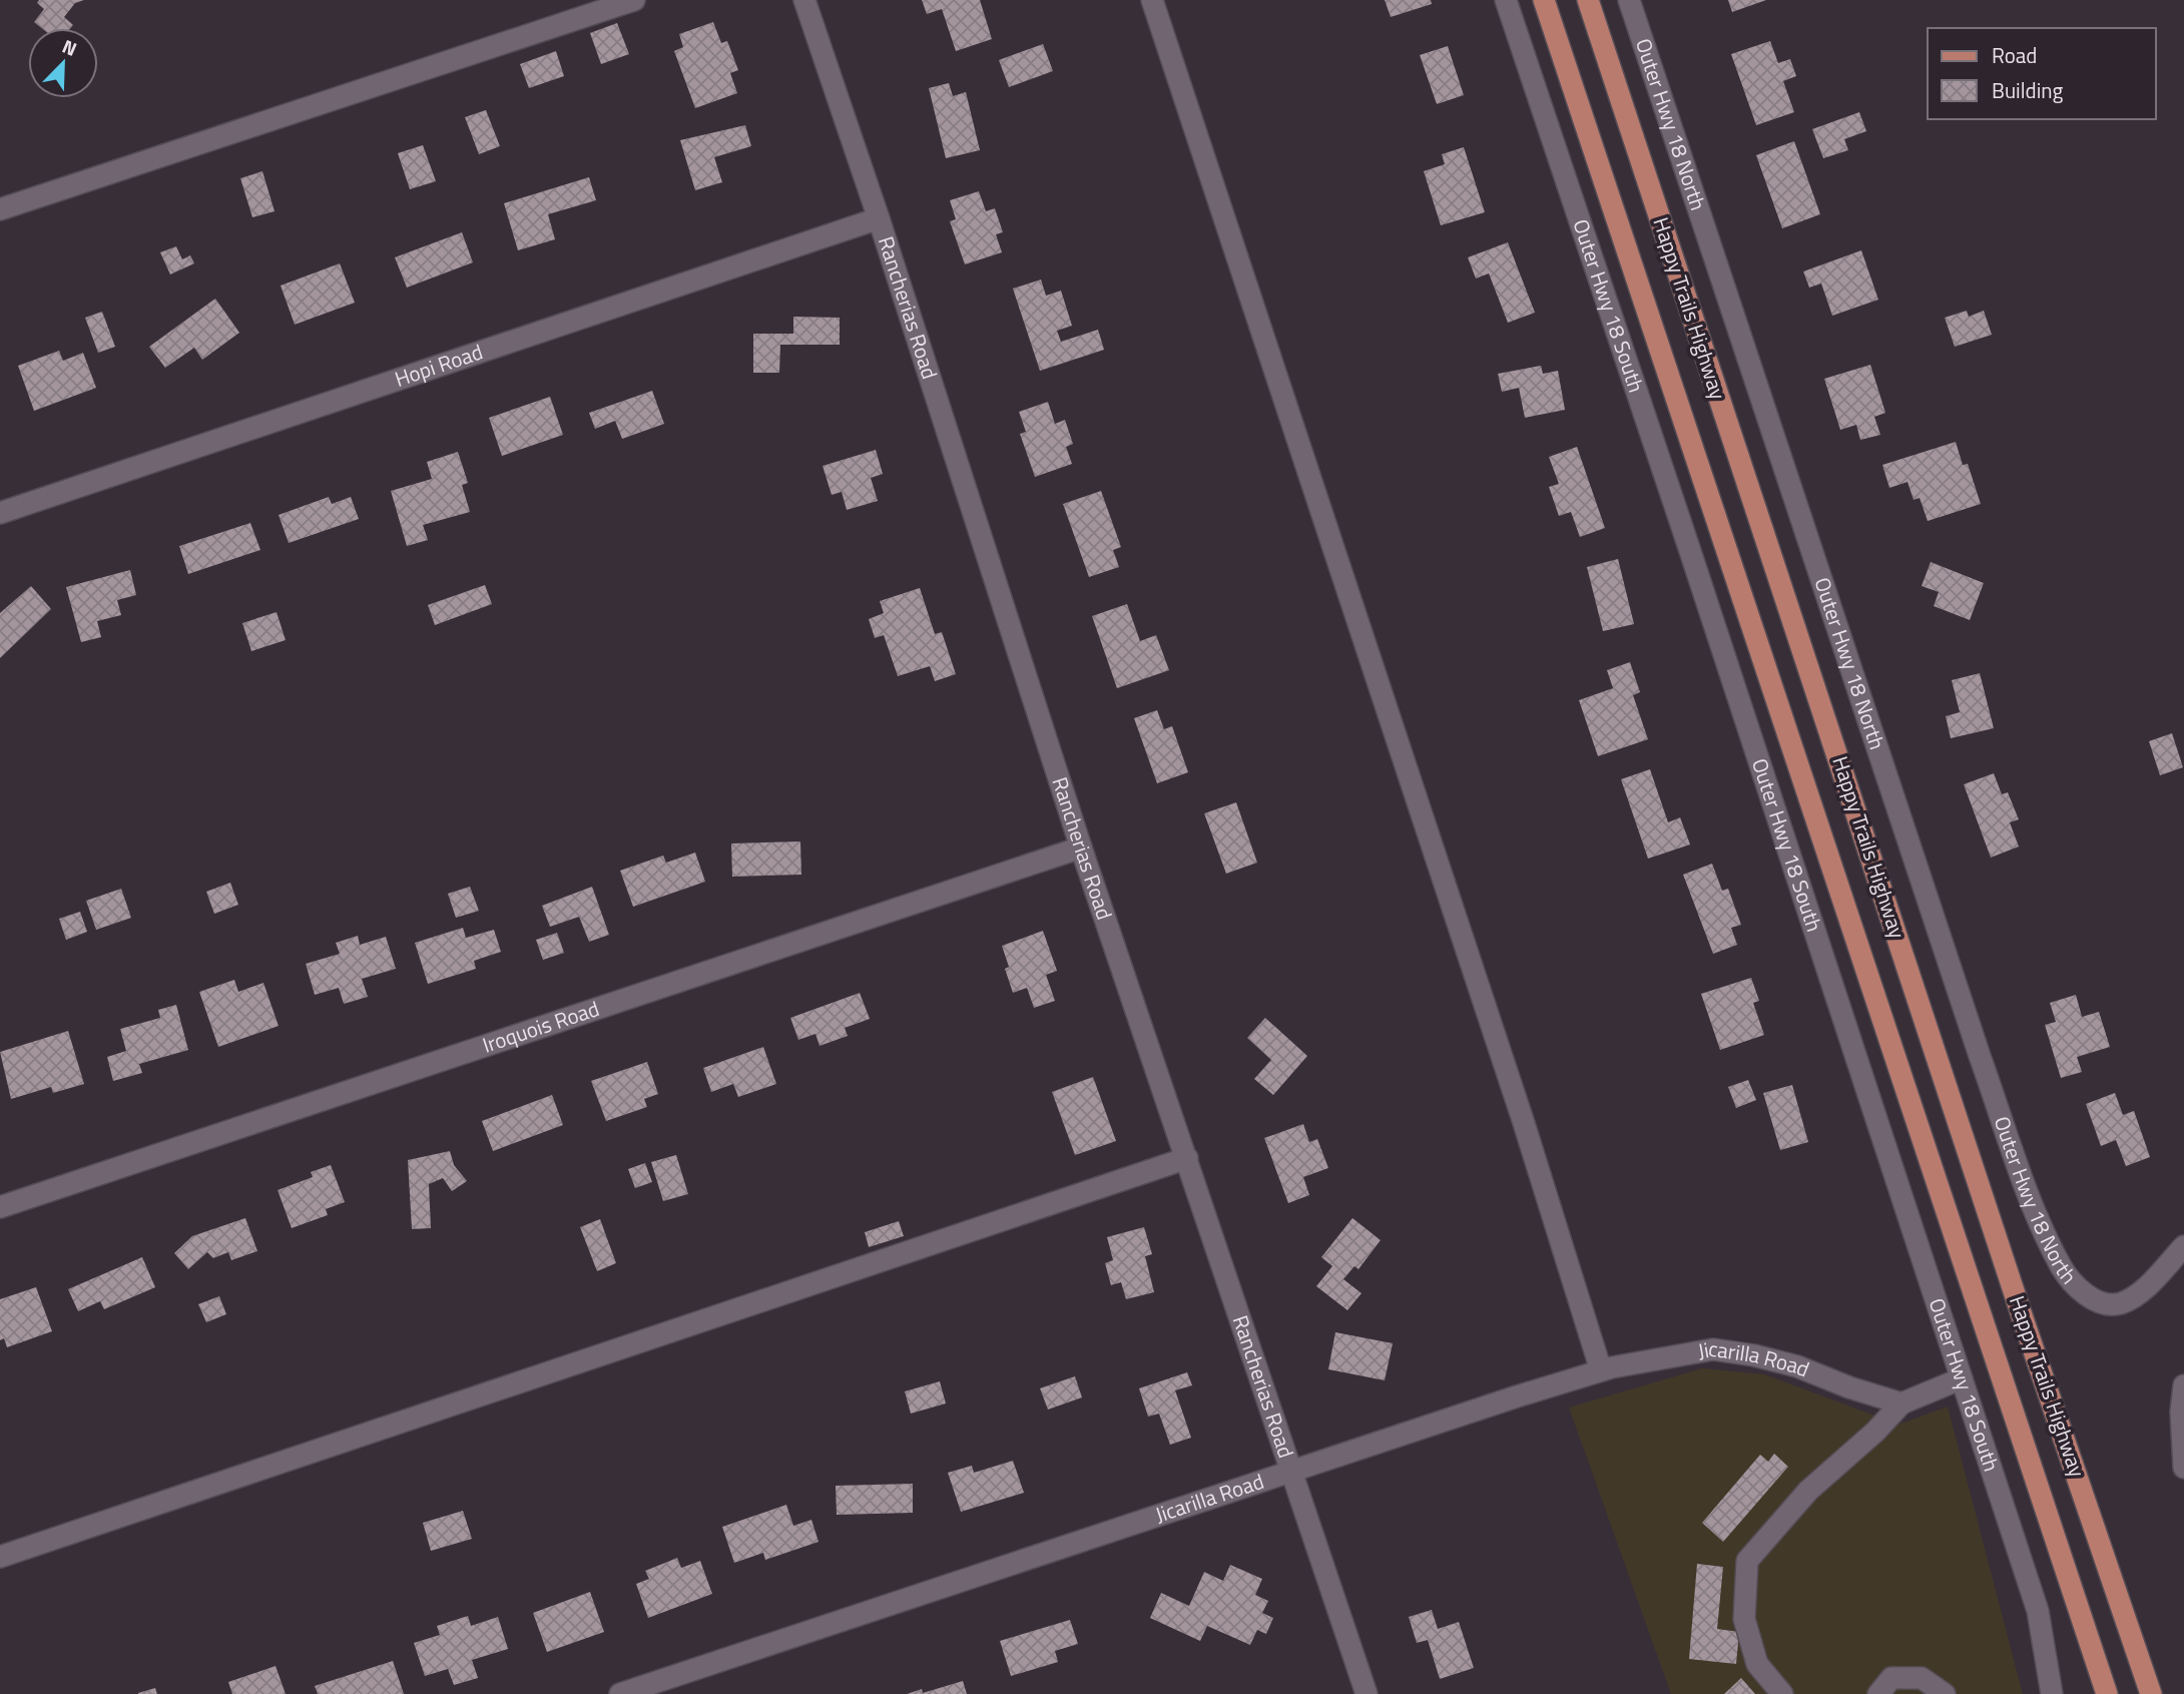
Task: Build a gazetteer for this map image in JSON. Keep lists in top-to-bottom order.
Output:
{
  "streets": {
    "main road": ["Happy Trails Highway"],
    "street": [
      "Outer Hwy 18 North",
      "Outer Hwy 18 South",
      "Rancherias Road",
      "Hopi Road",
      "Iroquois Road",
      "Jicarilla Road"
    ]
  },
  "crossings": [
    ["Rancherias Road", "Hopi Road"],
    ["Rancherias Road", "Iroquois Road"],
    ["Rancherias Road", "Jicarilla Road"]
  ],
  "legend": ["Road", "Building"],
  "north": "top right"
}
